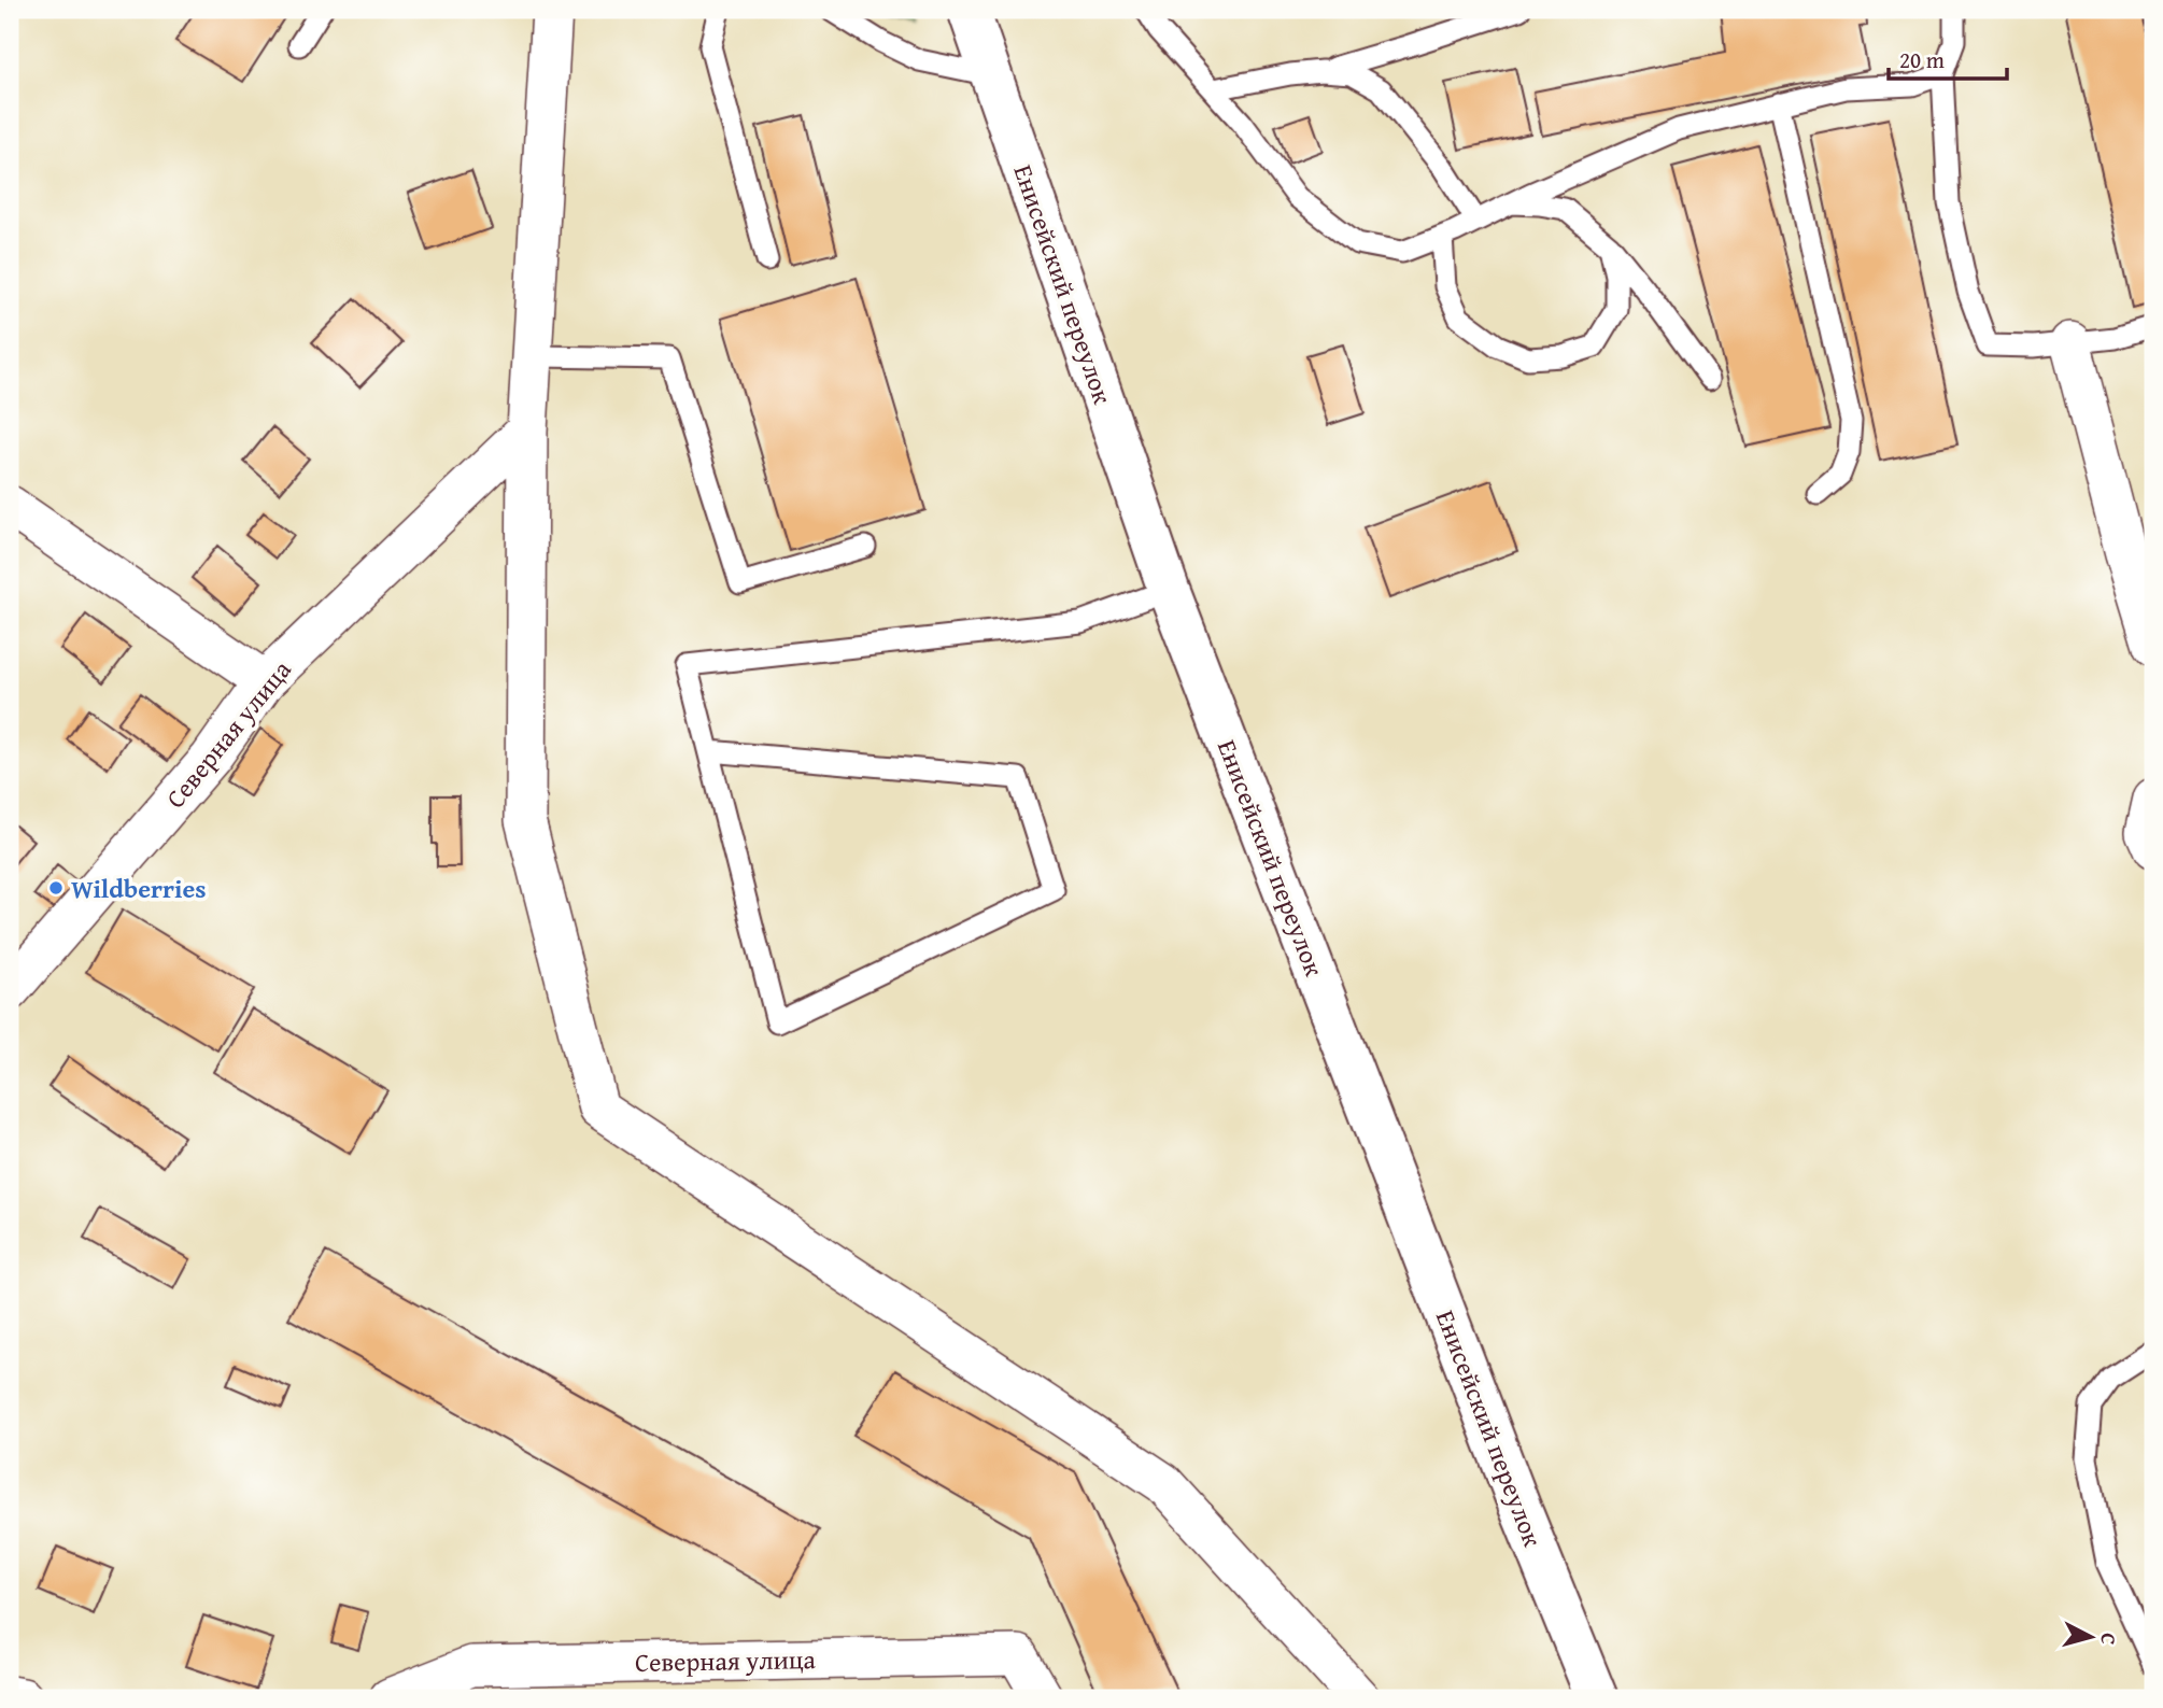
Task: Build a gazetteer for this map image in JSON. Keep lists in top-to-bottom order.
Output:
{
  "streets": {
    "main road": ["Енисейский переулок"],
    "street": ["Северная улица"]
  },
  "places": ["Wildberries"],
  "scale_bar": "20 m",
  "north": "right"
}
